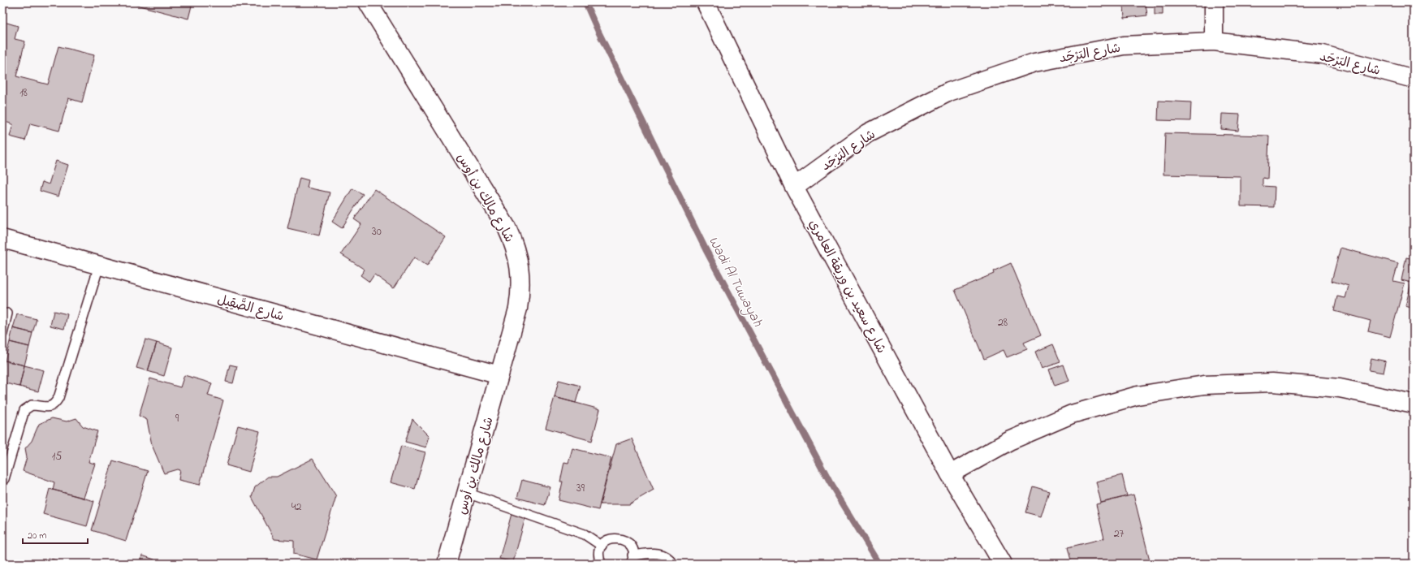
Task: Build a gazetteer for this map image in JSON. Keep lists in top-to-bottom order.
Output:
{
  "streets": {
    "street": [
      "شارع البَرْجَد",
      "شارع مالِك بن أوس",
      "شارع سعيد بن وريقة العامري",
      "شارع الصَّقِيل"
    ]
  },
  "crossings": [
    ["شارع البَرْجَد", "شارع سعيد بن وريقة العامري"],
    ["شارع مالِك بن أوس", "شارع الصَّقِيل"]
  ],
  "water": ["Wadi Al Tuwayah"],
  "house_numbers": [
    "18",
    "30",
    "28",
    "9",
    "15",
    "39",
    "42",
    "27"
  ],
  "scale_bar": "20 m"
}
